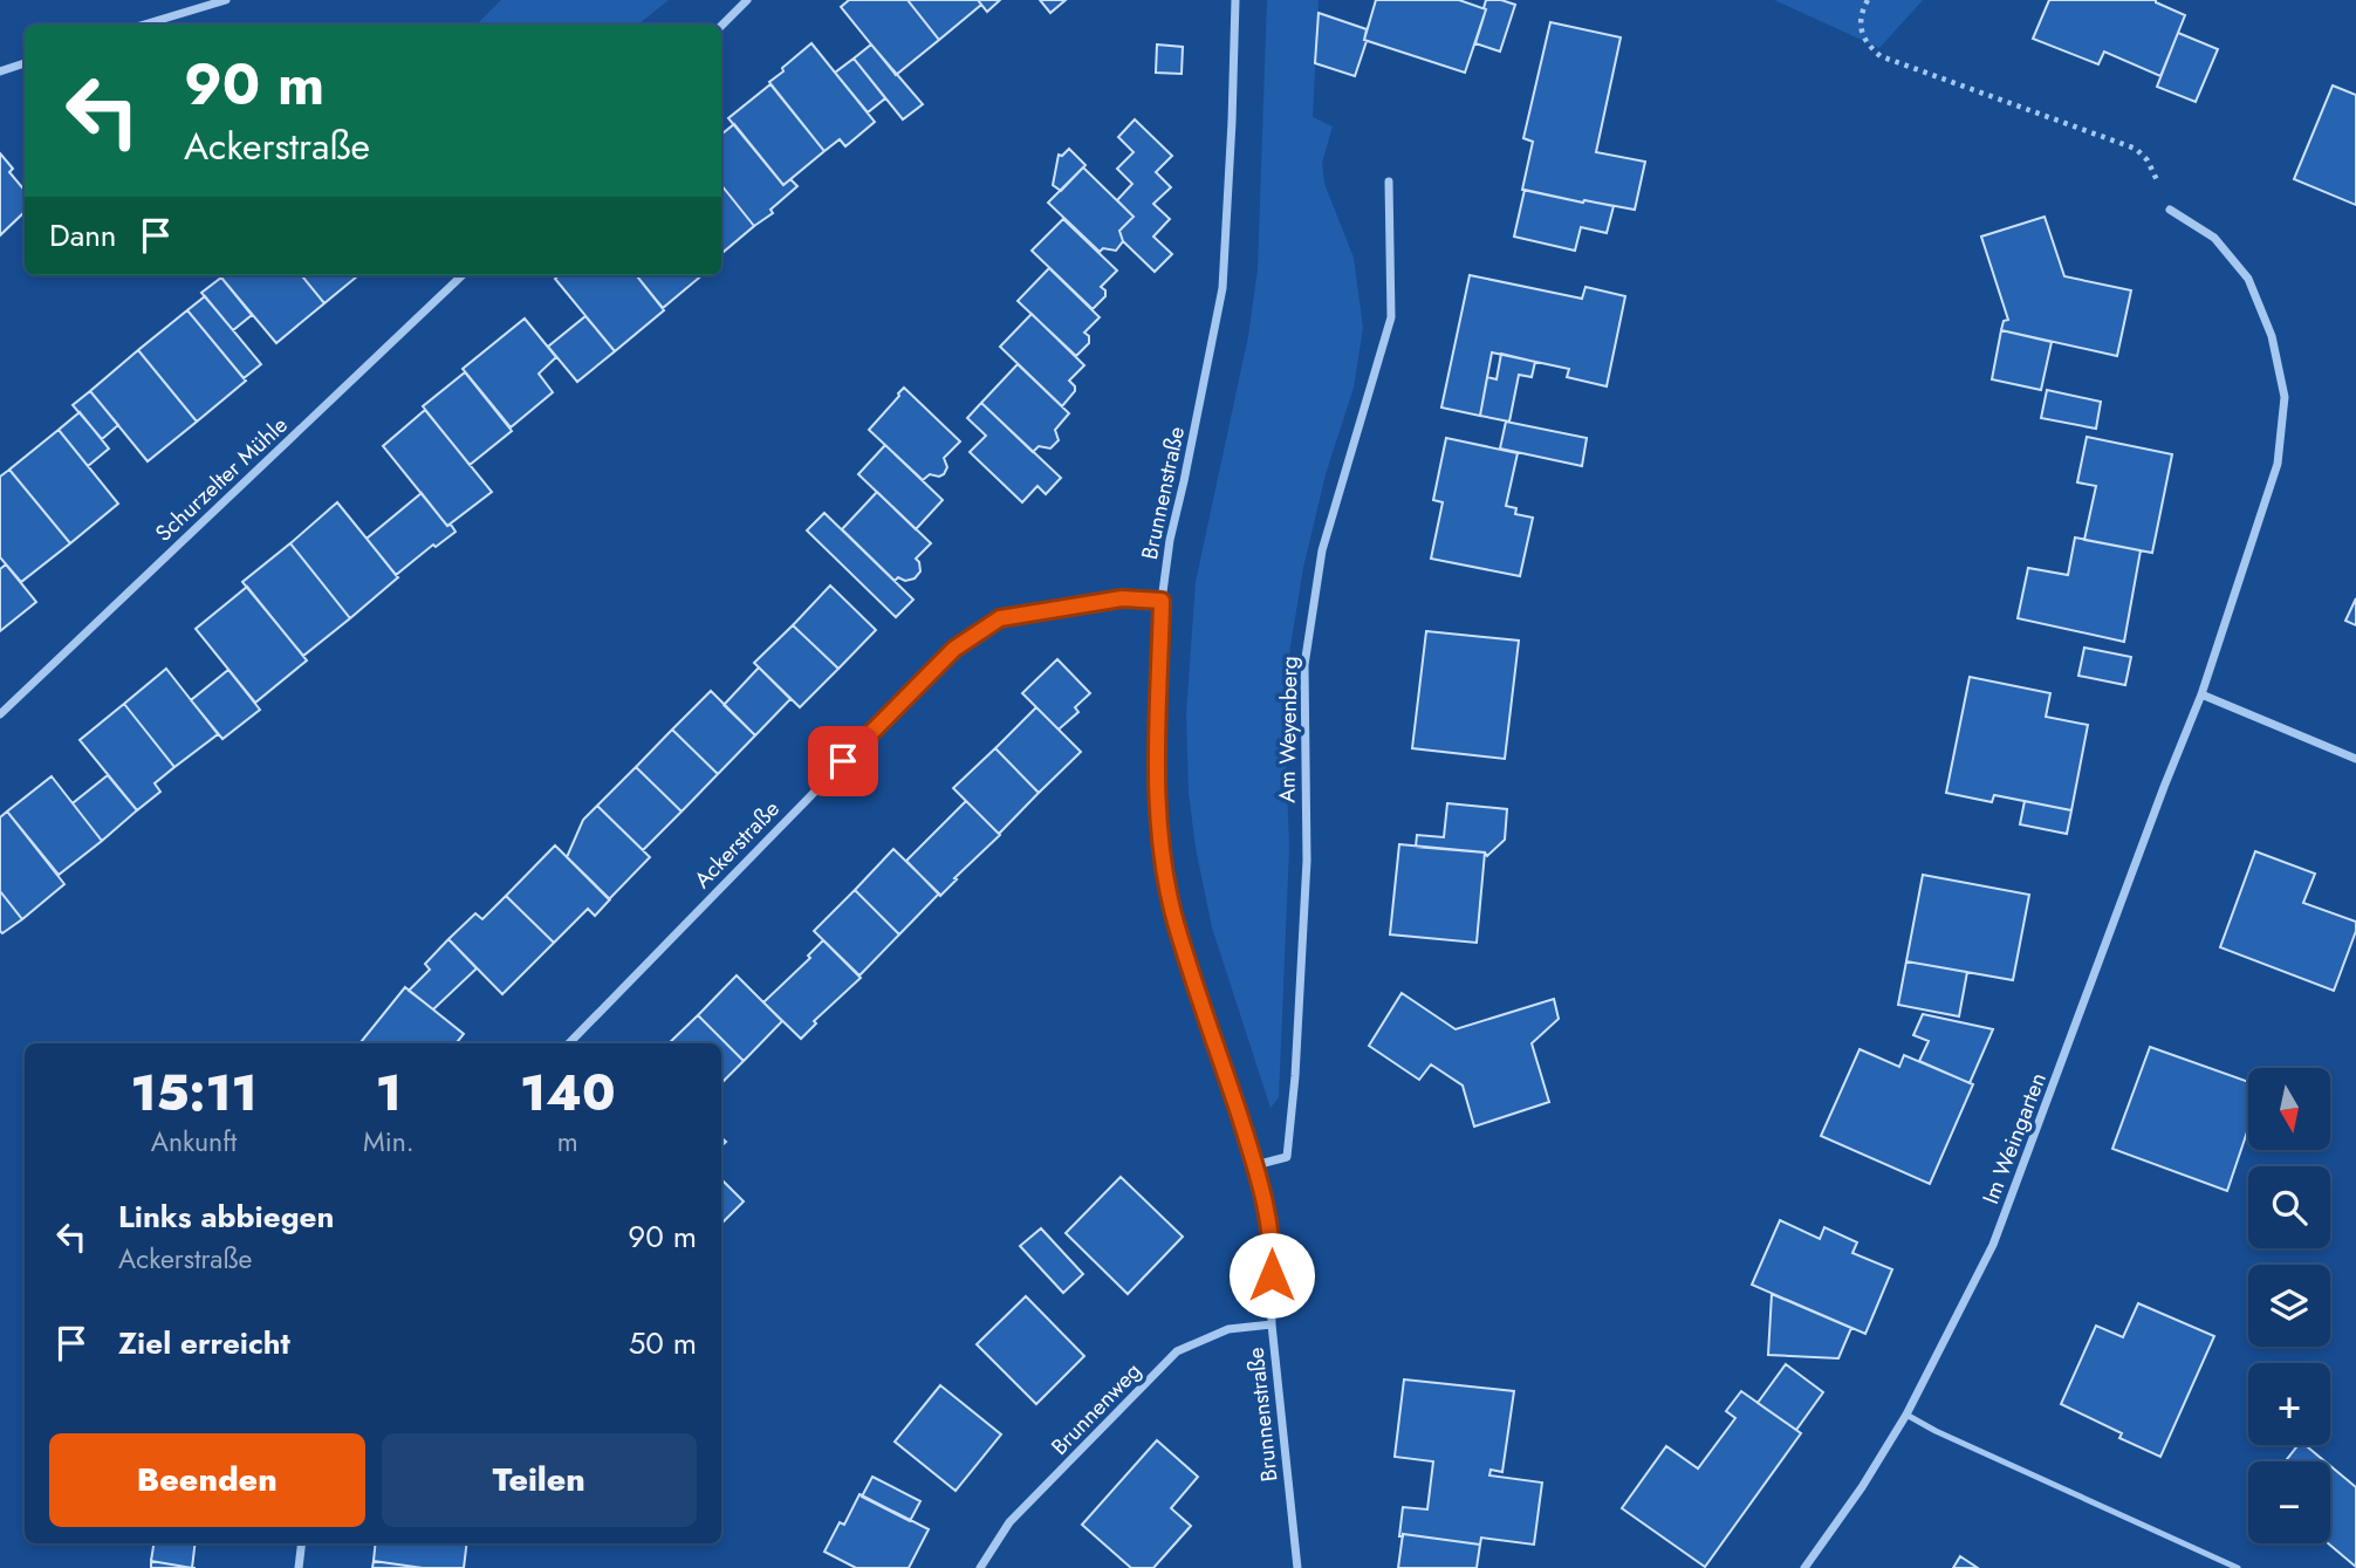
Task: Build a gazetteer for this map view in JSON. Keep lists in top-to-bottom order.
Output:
{
  "streets": {
    "street": [
      "Schurzelter Mühle",
      "Brunnenstraße",
      "Am Weyenberg",
      "Ackerstraße",
      "Im Weingarten",
      "Brunnenweg"
    ]
  },
  "crossings": [
    ["Brunnenstraße", "Am Weyenberg"],
    ["Brunnenstraße", "Ackerstraße"],
    ["Brunnenstraße", "Brunnenweg"]
  ],
  "north": "bottom",
  "page": {
    "turn": ["90 m", "Ackerstraße"],
    "then": "Dann",
    "eta": [
      "15:11",
      "Ankunft",
      "1",
      "Min.",
      "140",
      "m"
    ],
    "map_buttons": ["+", "−"],
    "list": [
      {
        "name": "Links abbiegen",
        "note": "Ackerstraße",
        "value": "90 m"
      },
      {
        "name": "Ziel erreicht",
        "value": "50 m"
      }
    ],
    "buttons": ["Beenden", "Teilen"]
  }
}
